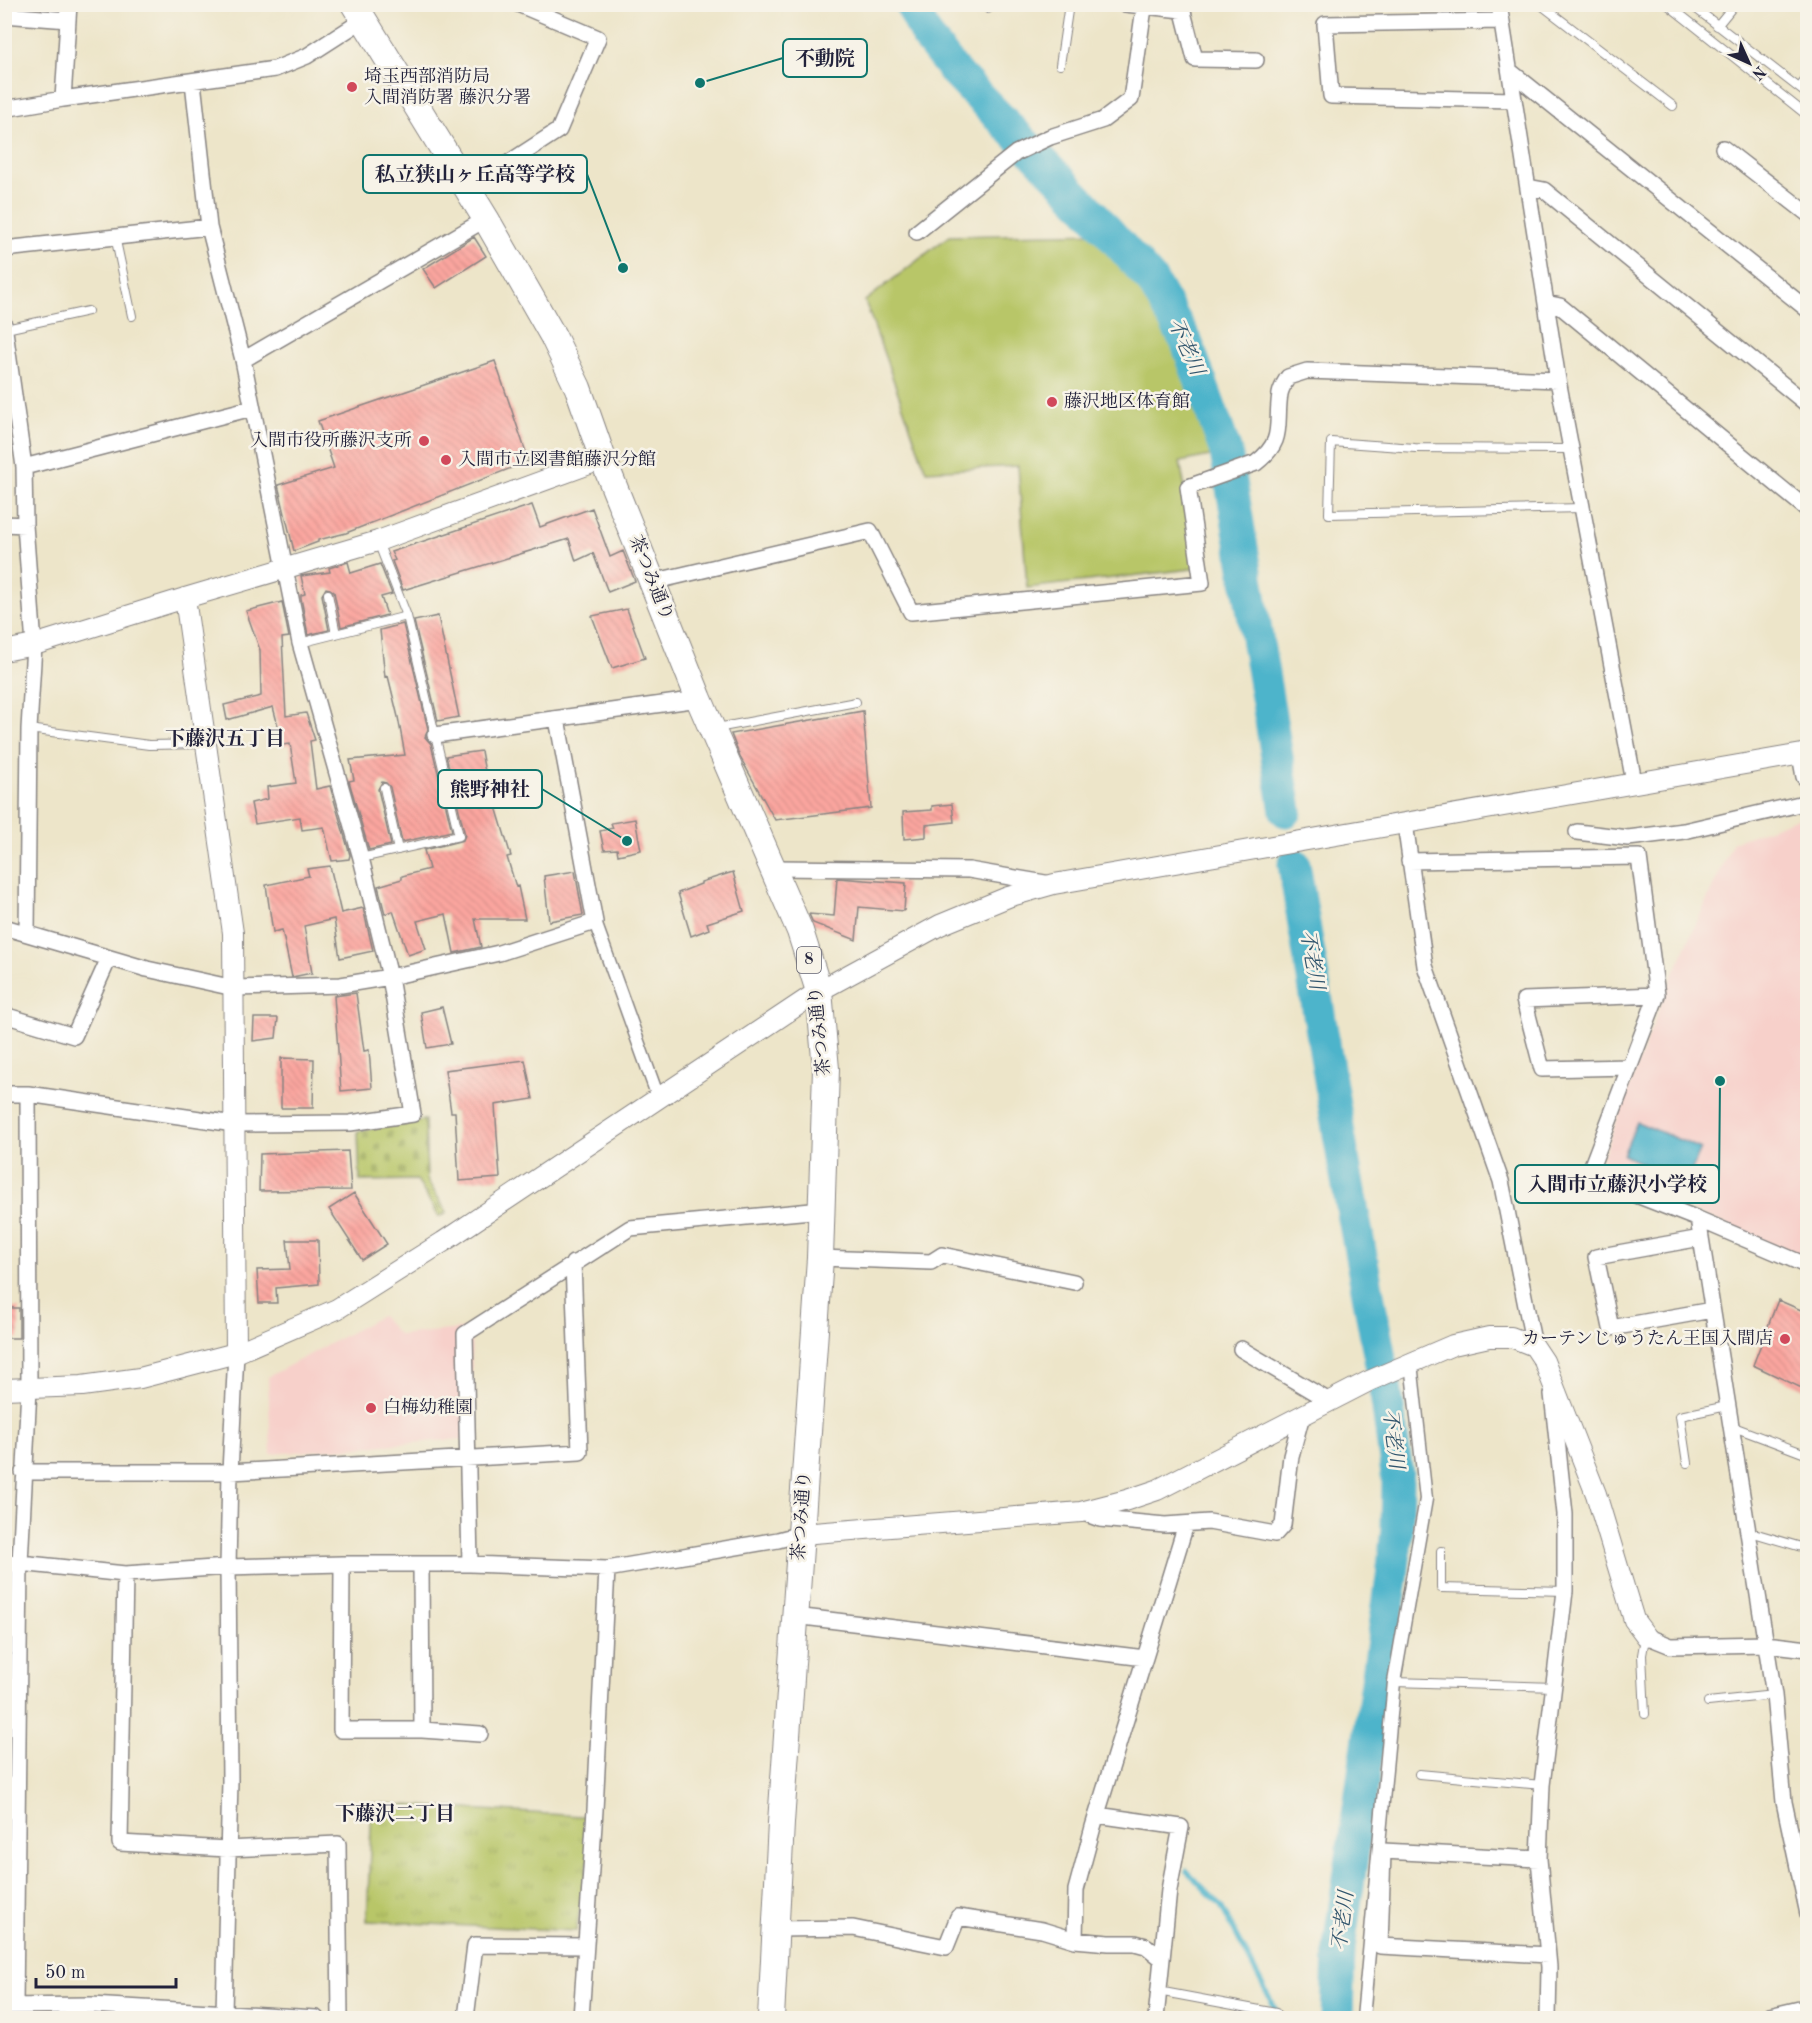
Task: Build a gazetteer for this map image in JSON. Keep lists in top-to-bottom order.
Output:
{
  "streets": {
    "main road": ["茶つみ通り", "8"]
  },
  "districts": ["下藤沢五丁目", "下藤沢二丁目"],
  "water": ["不老川"],
  "places": [
    "不動院",
    "埼玉西部消防局 入間消防署 藤沢分署",
    "私立狭山ヶ丘高等学校",
    "藤沢地区体育館",
    "入間市役所藤沢支所",
    "入間市立図書館藤沢分館",
    "熊野神社",
    "入間市立藤沢小学校",
    "カーテンじゅうたん王国入間店",
    "白梅幼稚園"
  ],
  "scale_bar": "50 m",
  "north": "bottom right"
}
